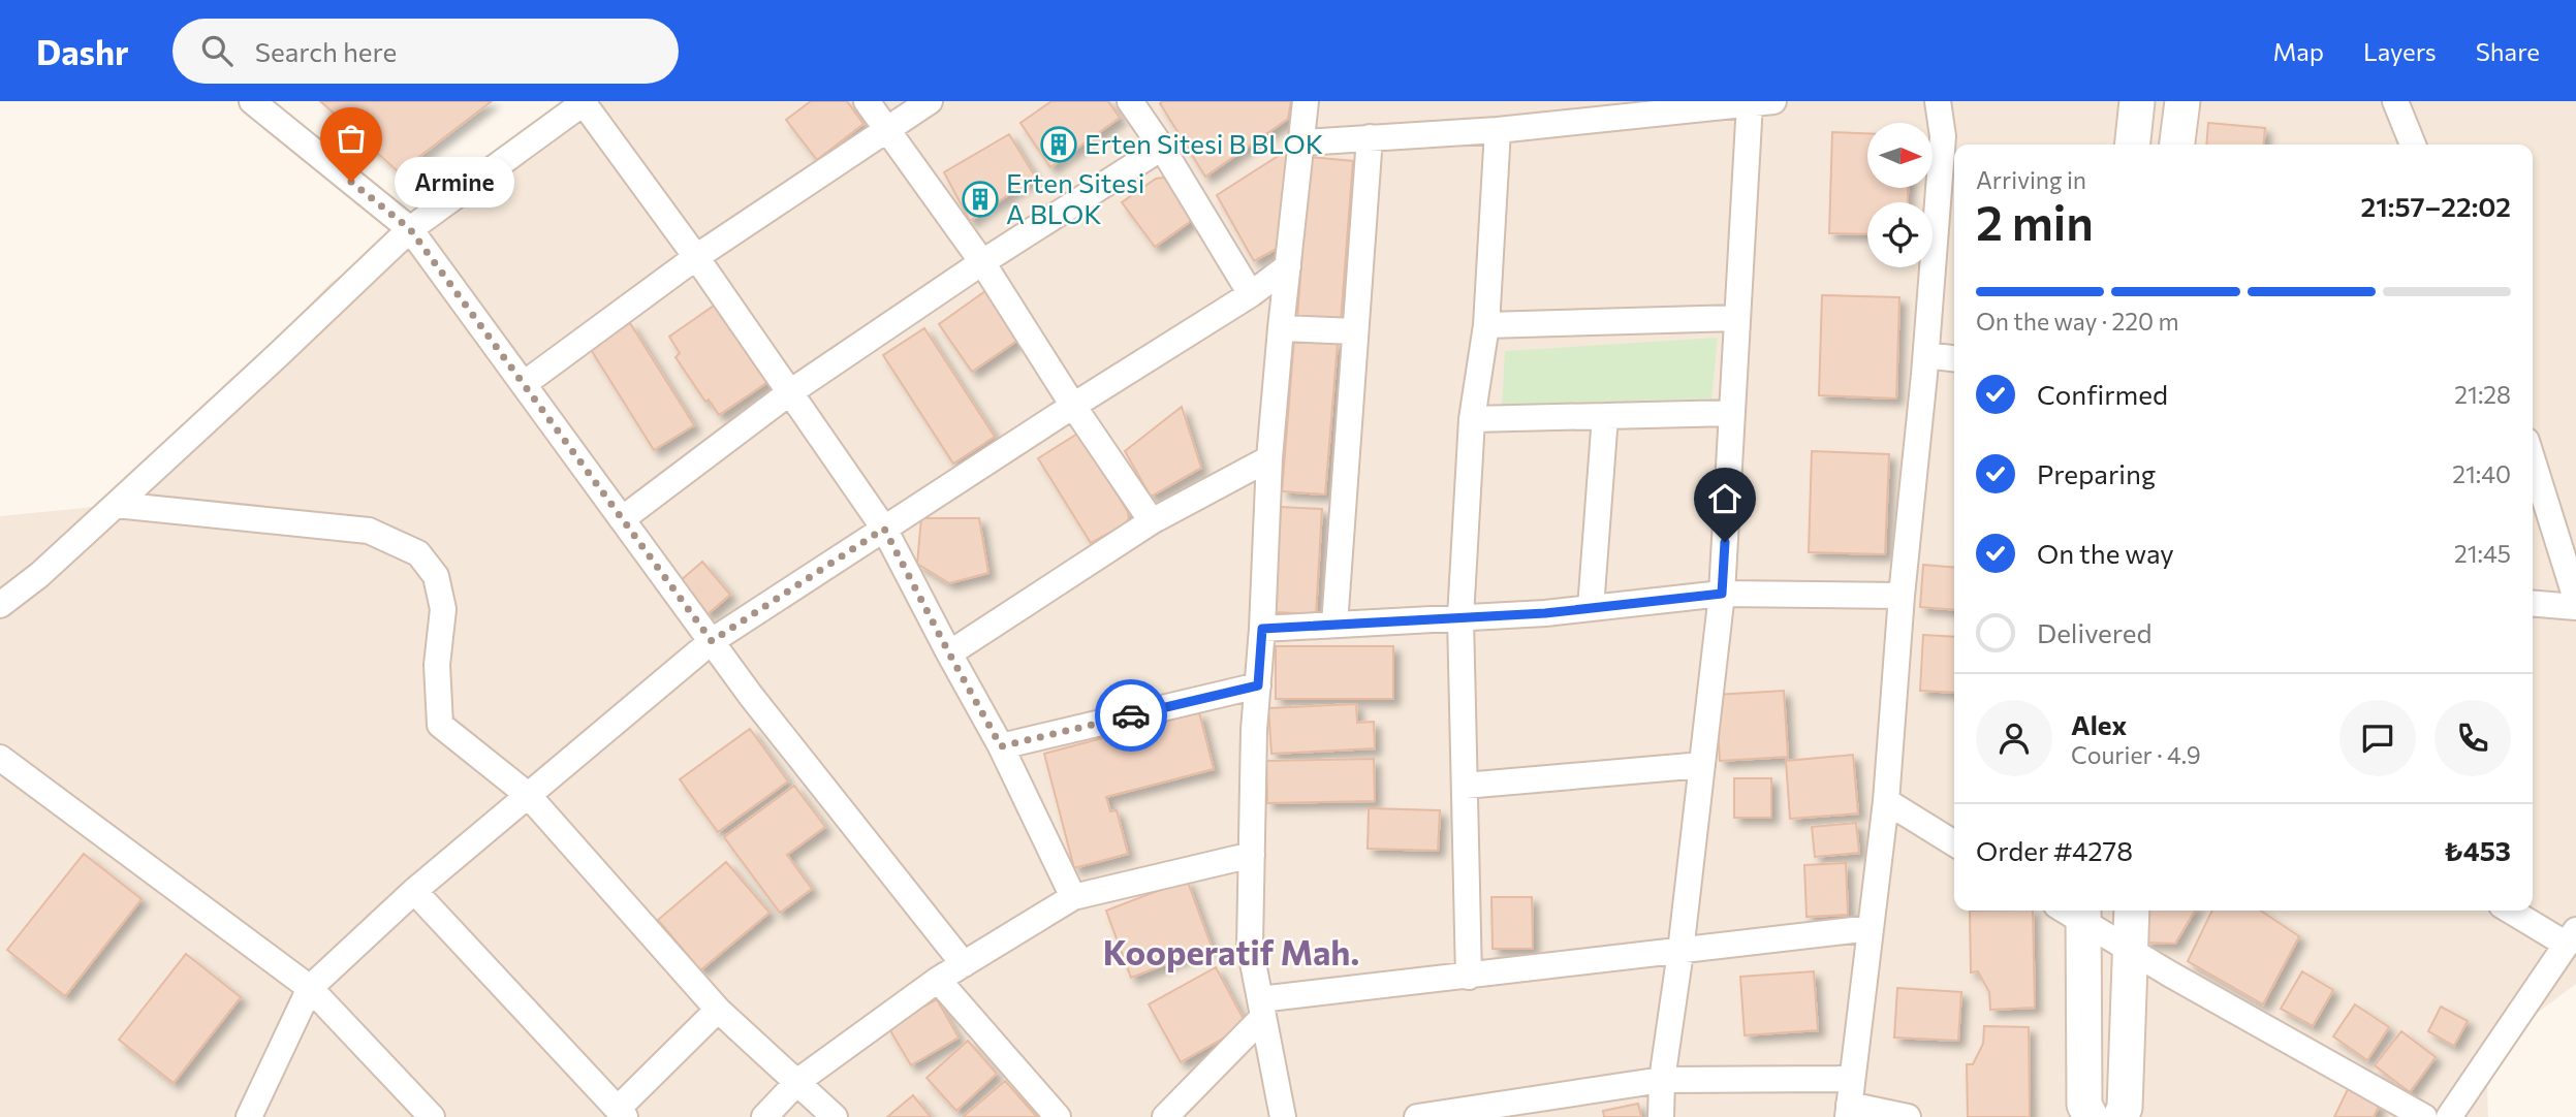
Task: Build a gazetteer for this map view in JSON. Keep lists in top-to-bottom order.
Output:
{
  "districts": ["Kooperatif Mah."],
  "places": {
    "building": ["Erten Sitesi B BLOK", "Erten Sitesi A BLOK"],
    "other": ["Armine"]
  },
  "north": "right",
  "page": {
    "header": "Dashr",
    "search": "Search here",
    "nav": ["Map", "Layers", "Share"],
    "heading": ["2 min", "Arriving in", "21:57–22:02"],
    "panel": [
      "Alex",
      "Courier · 4.9",
      "Order #4278",
      "₺453"
    ],
    "bubble": "Armine",
    "bar": "On the way · 220 m",
    "list": [
      ["Confirmed", "21:28"],
      ["Preparing", "21:40"],
      ["On the way", "21:45"],
      "Delivered"
    ]
  }
}
